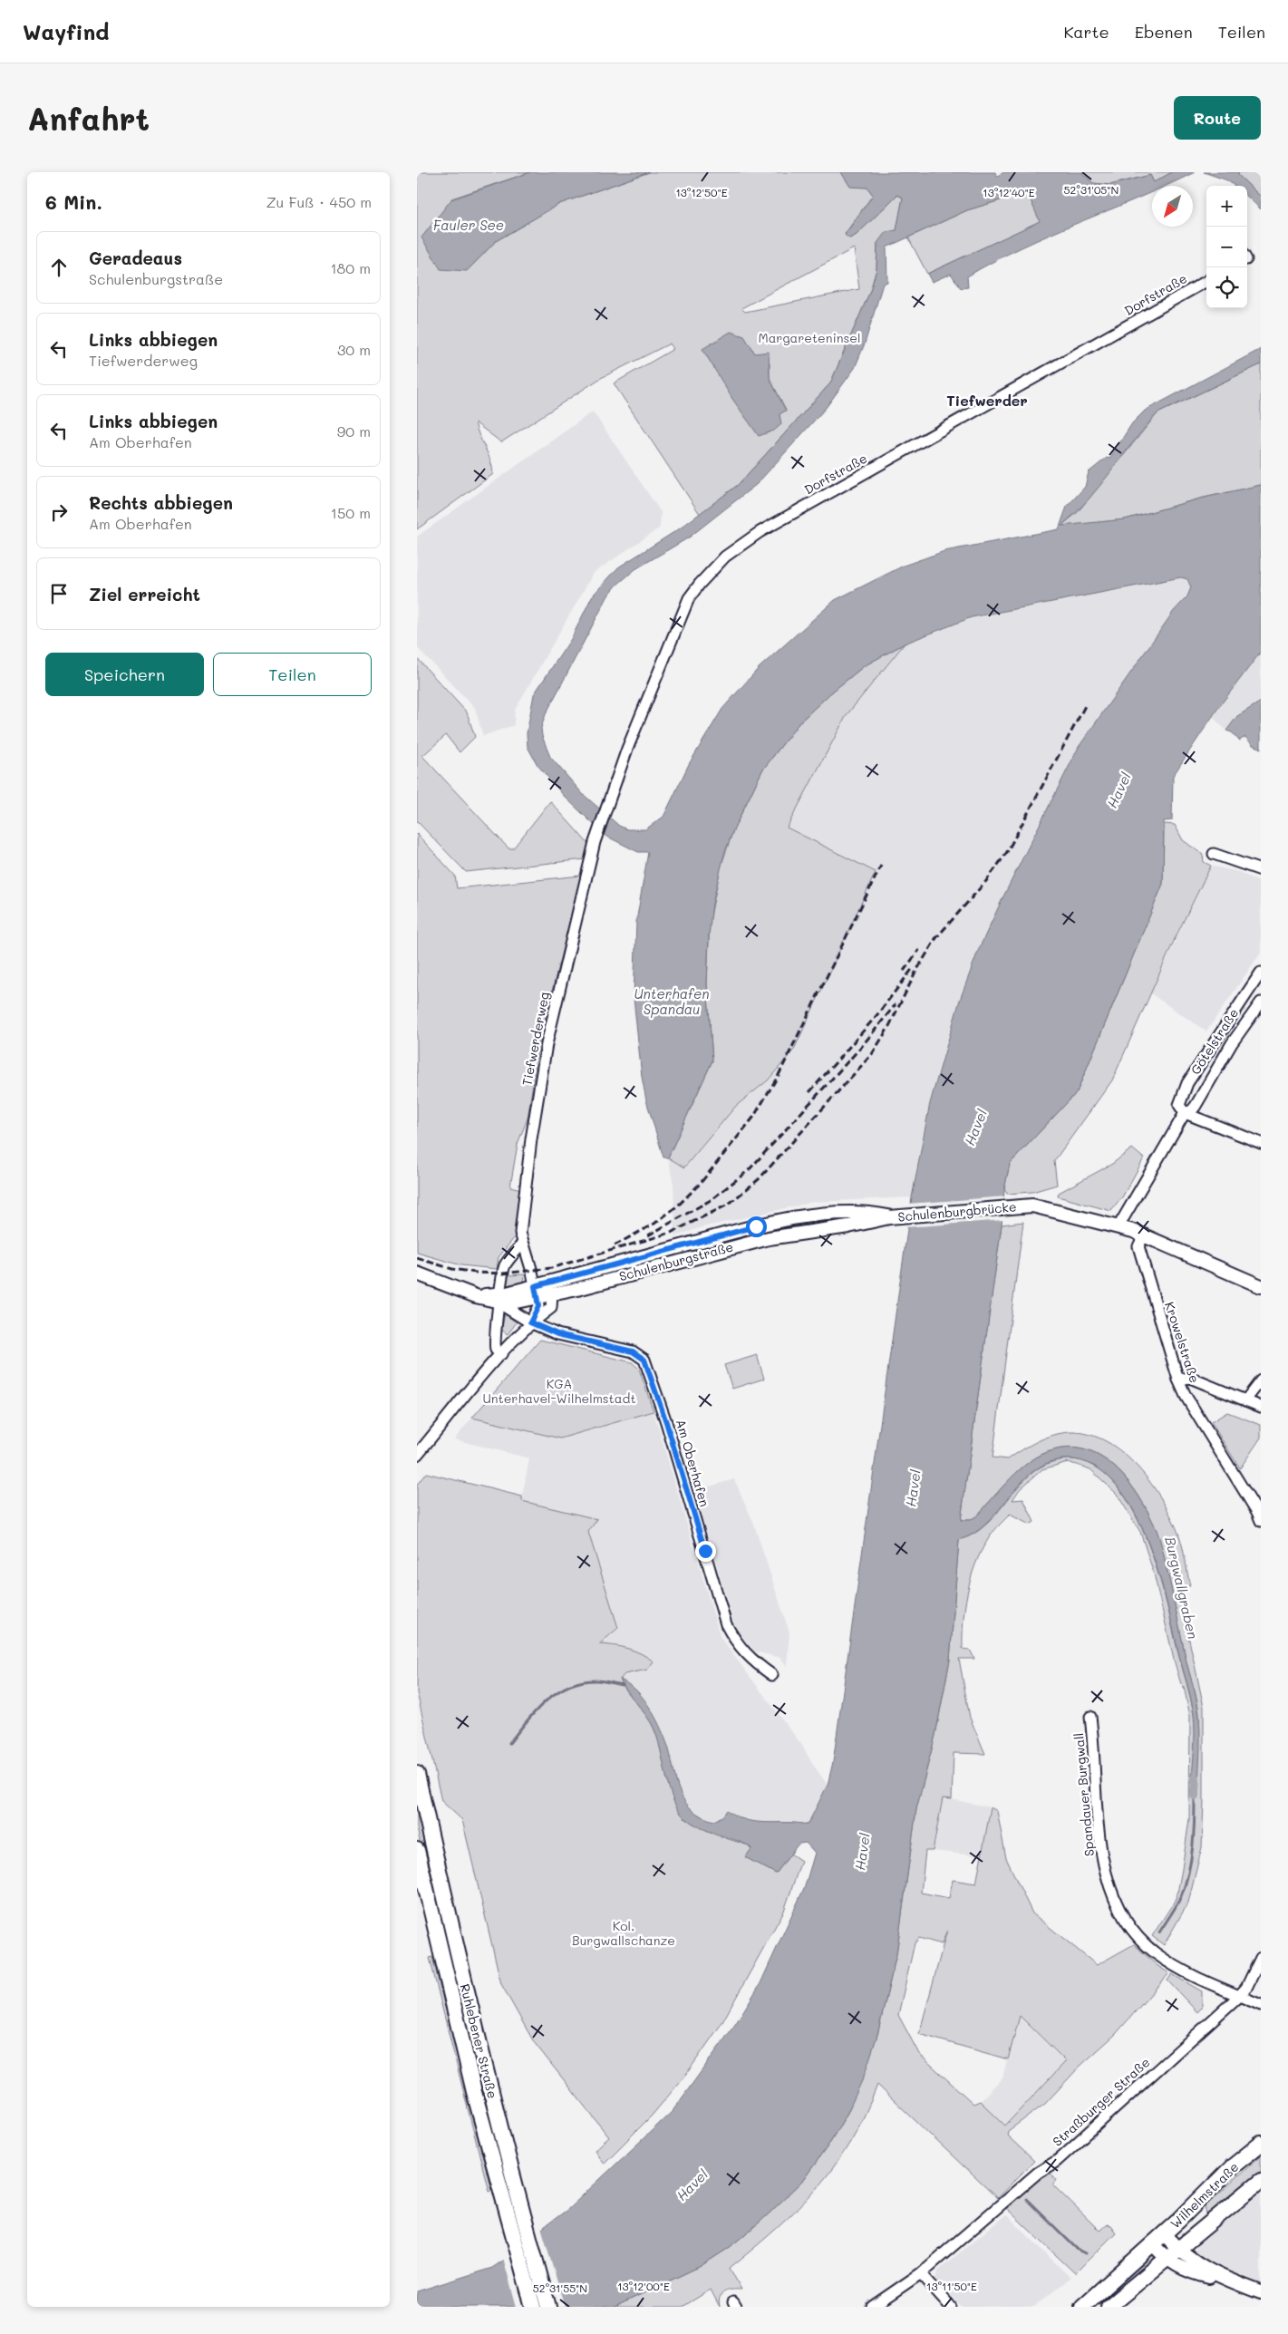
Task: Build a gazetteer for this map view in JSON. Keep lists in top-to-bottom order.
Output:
{
  "streets": {
    "main road": ["Ruhlebener Straße", "Wilhelmstraße"],
    "street": [
      "Dorfstraße",
      "Tiefwerderweg",
      "Götelstraße",
      "Schulenburgbrücke",
      "Schulenburgstraße",
      "Krowelstraße",
      "Am Oberhafen",
      "Spandauer Burgwall",
      "Straßburger Straße"
    ]
  },
  "crossings": [
    ["Dorfstraße", "Tiefwerderweg"],
    ["Tiefwerderweg", "Schulenburgstraße"],
    ["Tiefwerderweg", "Am Oberhafen"],
    ["Götelstraße", "Schulenburgbrücke"],
    ["Schulenburgbrücke", "Schulenburgstraße"],
    ["Spandauer Burgwall", "Straßburger Straße"]
  ],
  "districts": ["Tiefwerder"],
  "water": [
    "Fauler See",
    "Havel",
    "Unterhafen Spandau",
    "Burgwallgraben"
  ],
  "parks": ["Margareteninsel", "KGA Unterhavel-Wilhelmstadt", "Kol. Burgwallschanze"],
  "north": "bottom left",
  "page": {
    "header": "Wayfind",
    "nav": ["Karte", "Ebenen", "Teilen"],
    "buttons": [
      "Route",
      ["Speichern", "Teilen"]
    ],
    "title": "Anfahrt",
    "heading": ["6 Min.", "Zu Fuß · 450 m"],
    "map_buttons": ["+", "−"],
    "list": [
      ["Geradeaus", "Schulenburgstraße", "180 m"],
      ["Links abbiegen", "Tiefwerderweg", "30 m"],
      ["Links abbiegen", "Am Oberhafen", "90 m"],
      ["Rechts abbiegen", "Am Oberhafen", "150 m"],
      "Ziel erreicht"
    ]
  },
  "coordinates": [
    "52°31'05\"N",
    "13°12'50\"E",
    "13°12'40\"E",
    "13°12'00\"E",
    "13°11'50\"E",
    "52°31'55\"N"
  ]
}
